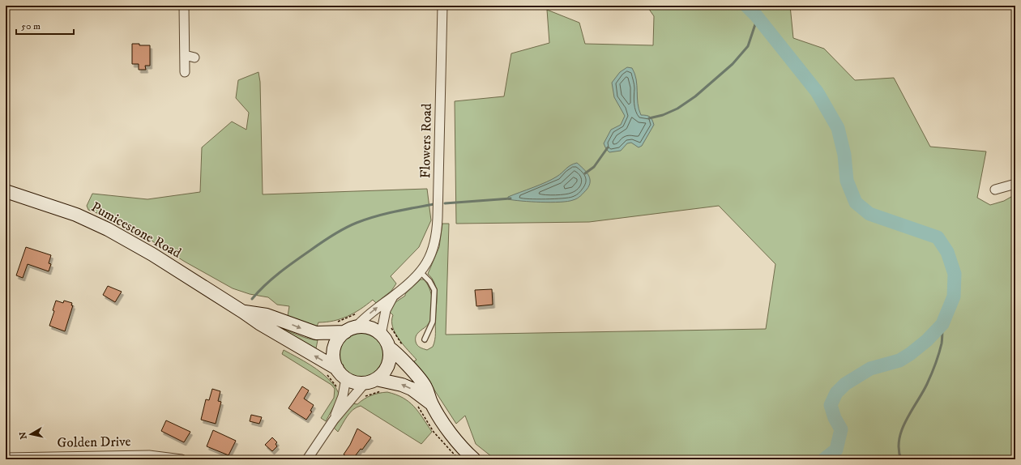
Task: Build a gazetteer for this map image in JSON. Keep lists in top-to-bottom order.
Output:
{
  "streets": {
    "main road": ["Pumicestone Road"],
    "street": ["Flowers Road", "Golden Drive"]
  },
  "crossings": [
    ["Flowers Road", "Pumicestone Road"]
  ],
  "scale_bar": "50 m",
  "north": "left"
}
